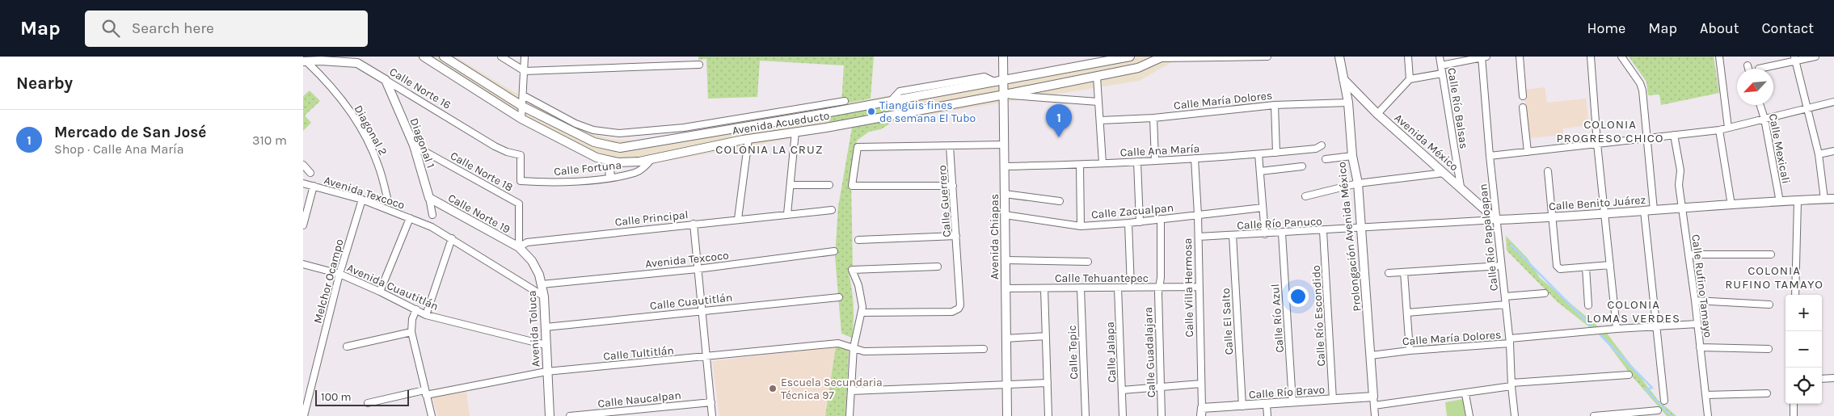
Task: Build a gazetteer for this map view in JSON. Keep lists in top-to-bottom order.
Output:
{
  "streets": {
    "street": [
      "Calle Norte 16",
      "Calle María Dolores",
      "Calle Río Balsas",
      "Avenida Acueducto",
      "Diagonal 2",
      "Avenida México",
      "Diagonal 1",
      "Calle Mexicali",
      "Calle Ana María",
      "Calle Fortuna",
      "Calle Norte 18",
      "Avenida Texcoco",
      "Calle Guerrero",
      "Calle Benito Juárez",
      "Calle Zacualpan",
      "Calle Norte 19",
      "Calle Principal",
      "Calle Río Panuco",
      "Avenida Chiapas",
      "Prolongación Avenida México",
      "Calle Río Papaloapan",
      "Calle Tehuantepec",
      "Melchor Ocampo",
      "Calle Rufino Tamayo",
      "Avenida Cuautitlán",
      "Calle Villa Hermosa",
      "Calle Cuautitlán",
      "Calle Río Escondido",
      "Calle Río Azul",
      "Calle El Salto",
      "Avenida Toluca",
      "Calle Tepic",
      "Calle Jalapa",
      "Calle Guadalajara",
      "Calle Tultitlán",
      "Calle Río Bravo",
      "Calle Naucalpan"
    ]
  },
  "crossings": [
    ["Calle Norte 16", "Diagonal 2"],
    ["Calle Norte 16", "Diagonal 1"],
    ["Calle Norte 16", "Calle Fortuna"],
    ["Calle María Dolores", "Prolongación Avenida México"],
    ["Calle María Dolores", "Calle Río Papaloapan"],
    ["Calle María Dolores", "Calle Rufino Tamayo"],
    ["Calle Río Balsas", "Avenida México"],
    ["Avenida Acueducto", "Calle Fortuna"],
    ["Avenida Acueducto", "Avenida Chiapas"],
    ["Avenida México", "Calle Benito Juárez"],
    ["Avenida México", "Prolongación Avenida México"],
    ["Avenida México", "Calle Río Papaloapan"],
    ["Diagonal 1", "Calle Norte 18"],
    ["Diagonal 1", "Calle Norte 19"],
    ["Calle Mexicali", "Calle Benito Juárez"],
    ["Calle Ana María", "Avenida Chiapas"],
    ["Calle Ana María", "Calle Villa Hermosa"],
    ["Calle Norte 18", "Calle Norte 19"],
    ["Calle Norte 18", "Calle Principal"],
    ["Calle Norte 18", "Avenida Toluca"],
    ["Avenida Texcoco", "Melchor Ocampo"],
    ["Avenida Texcoco", "Avenida Toluca"],
    ["Calle Benito Juárez", "Calle Río Panuco"],
    ["Calle Benito Juárez", "Prolongación Avenida México"],
    ["Calle Benito Juárez", "Calle Río Papaloapan"],
    ["Calle Benito Juárez", "Calle Rufino Tamayo"],
    ["Calle Zacualpan", "Avenida Chiapas"],
    ["Calle Zacualpan", "Calle Villa Hermosa"],
    ["Calle Zacualpan", "Calle Guadalajara"],
    ["Calle Norte 19", "Calle Principal"],
    ["Calle Norte 19", "Avenida Toluca"],
    ["Calle Principal", "Avenida Toluca"],
    ["Calle Río Panuco", "Prolongación Avenida México"],
    ["Calle Río Panuco", "Calle Villa Hermosa"],
    ["Calle Río Panuco", "Calle Río Escondido"],
    ["Calle Río Panuco", "Calle Río Azul"],
    ["Calle Río Panuco", "Calle El Salto"],
    ["Avenida Chiapas", "Calle Tehuantepec"],
    ["Prolongación Avenida México", "Calle Río Bravo"],
    ["Calle Tehuantepec", "Calle Villa Hermosa"],
    ["Calle Tehuantepec", "Calle Tepic"],
    ["Calle Tehuantepec", "Calle Jalapa"],
    ["Calle Tehuantepec", "Calle Guadalajara"],
    ["Melchor Ocampo", "Avenida Cuautitlán"],
    ["Avenida Cuautitlán", "Avenida Toluca"],
    ["Calle Villa Hermosa", "Calle Río Bravo"],
    ["Calle Cuautitlán", "Avenida Toluca"],
    ["Calle Río Escondido", "Calle Río Bravo"],
    ["Calle Río Azul", "Calle Río Bravo"],
    ["Calle El Salto", "Calle Río Bravo"],
    ["Avenida Toluca", "Calle Tultitlán"]
  ],
  "districts": [
    "COLONIA PROGRESO CHICO",
    "COLONIA LA CRUZ",
    "COLONIA RUFINO TAMAYO",
    "COLONIA LOMAS VERDES"
  ],
  "places": ["Tianguis fines de semana El Tubo", "Escuela Secundaria Técnica 97"],
  "scale_bar": "100 m",
  "north": "bottom left",
  "page": {
    "header": "Map",
    "search": "Search here",
    "nav": [
      "Home",
      "Map",
      "About",
      "Contact"
    ],
    "heading": "Nearby",
    "pins": "1",
    "list": [
      {
        "mark": "1",
        "name": "Mercado de San José",
        "note": "Shop · Calle Ana María",
        "value": "310 m"
      }
    ],
    "map_buttons": ["+", "−"],
    "scale": "100 m"
  }
}
